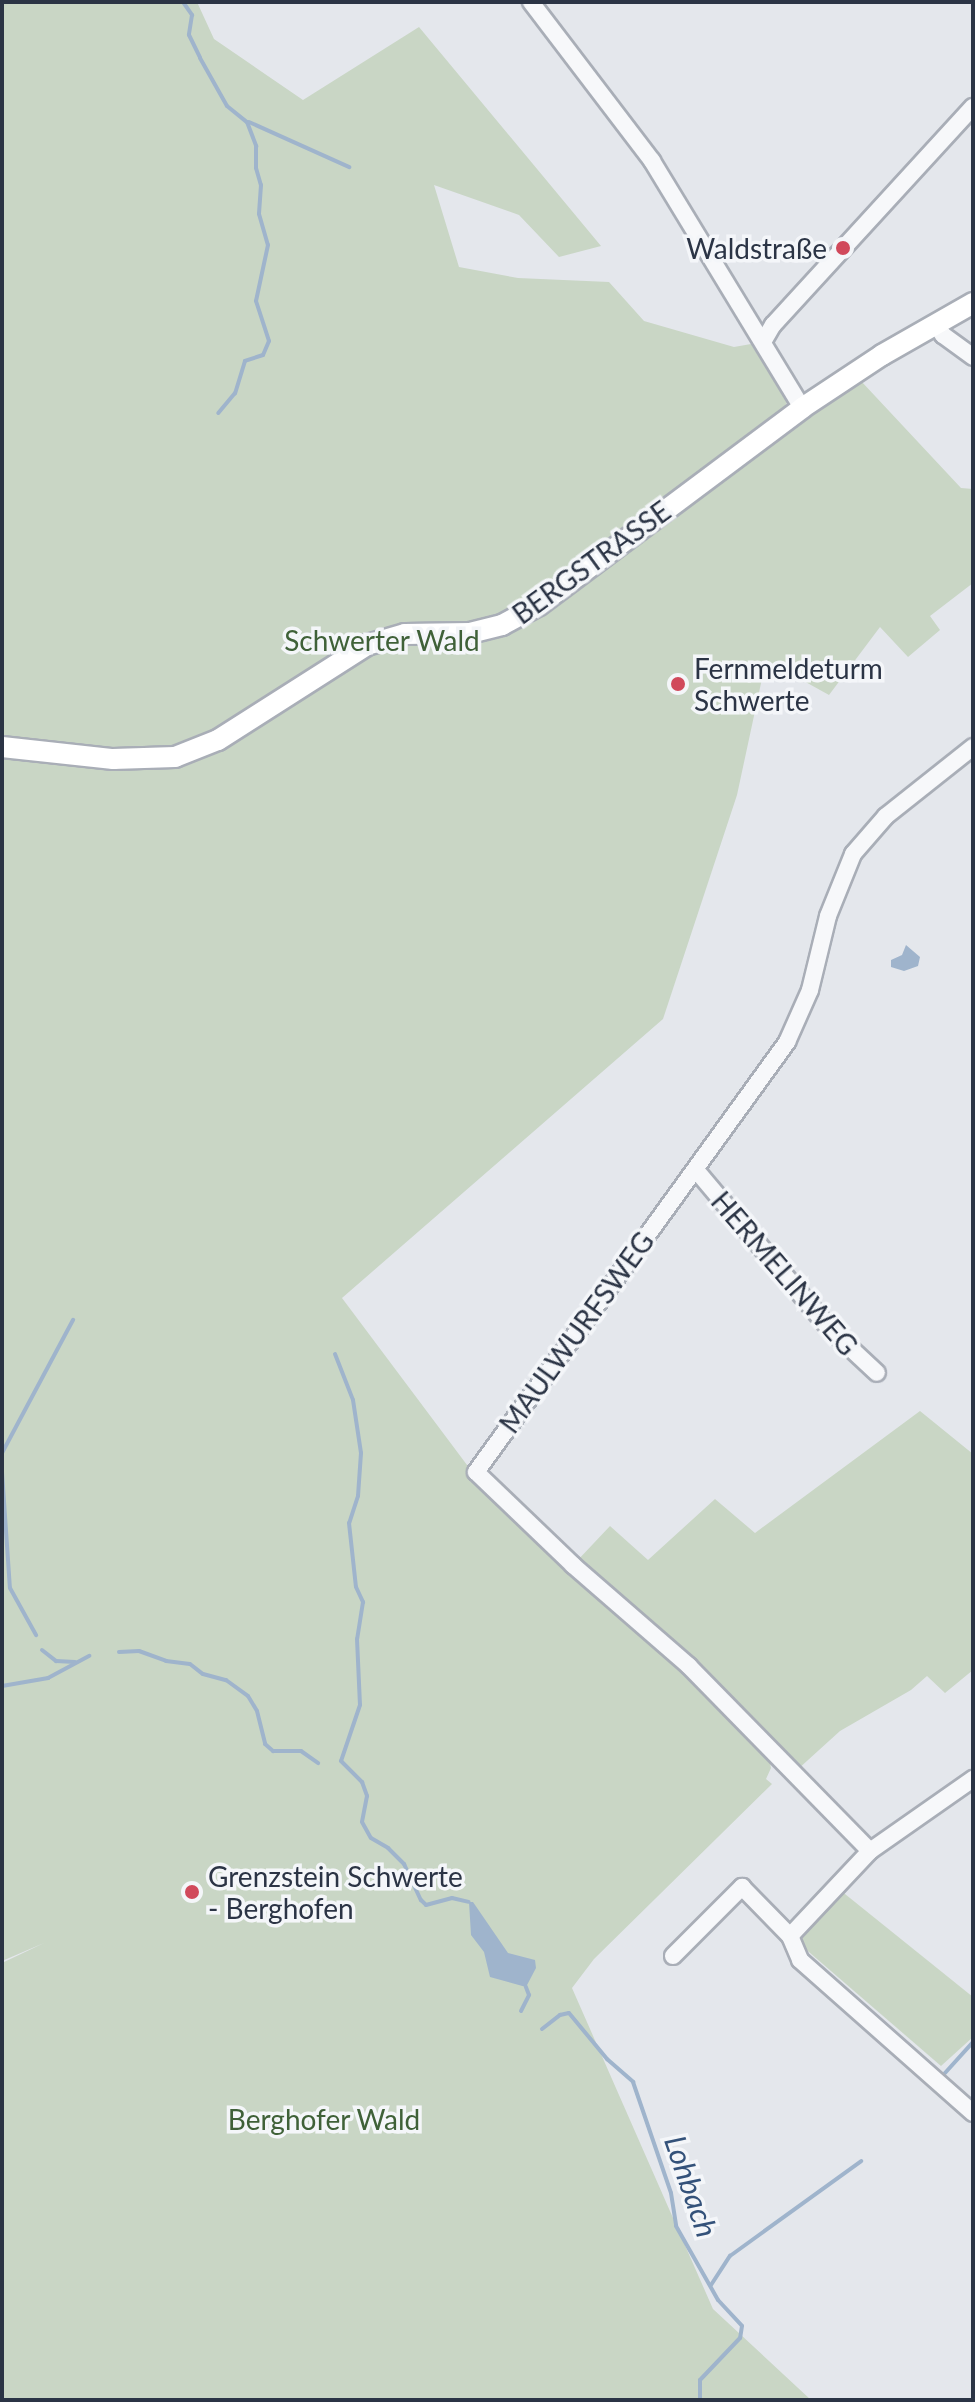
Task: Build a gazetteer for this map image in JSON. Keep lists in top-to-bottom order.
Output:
{
  "streets": {
    "main road": ["BERGSTRASSE"],
    "street": ["HERMELINWEG", "MAULWURFSWEG"]
  },
  "crossings": [
    ["HERMELINWEG", "MAULWURFSWEG"]
  ],
  "water": ["Lohbach"],
  "parks": ["Schwerter Wald", "Berghofer Wald"],
  "places": ["Waldstraße", "Fernmeldeturm Schwerte", "Grenzstein Schwerte - Berghofen"]
}
